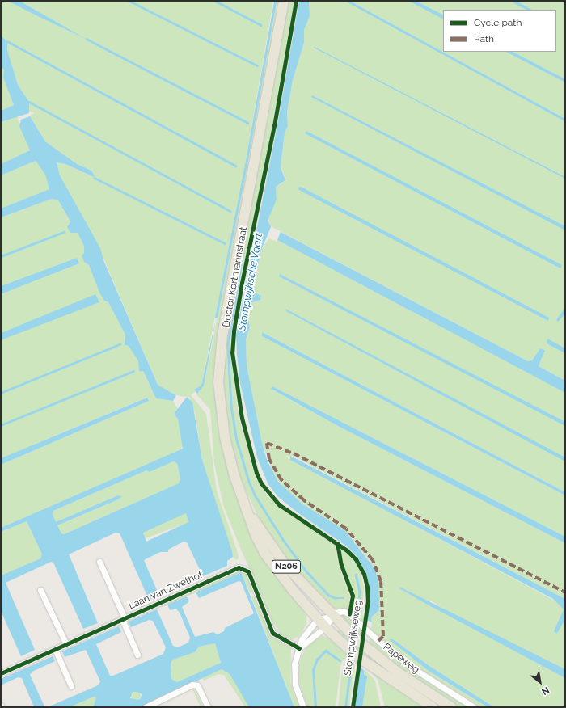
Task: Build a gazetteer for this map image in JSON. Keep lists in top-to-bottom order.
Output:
{
  "streets": {
    "main road": ["Doctor Kortmannstraat", "N206"],
    "street": ["Laan van Zwethof", "Papeweg"],
    "cycle path": ["Stompwijkseweg"]
  },
  "crossings": [
    ["Doctor Kortmannstraat", "N206"],
    ["Doctor Kortmannstraat", "Papeweg"],
    ["N206", "Papeweg"]
  ],
  "water": ["Stompwijksche Vaart"],
  "legend": ["Cycle path", "Path"],
  "north": "bottom right"
}
